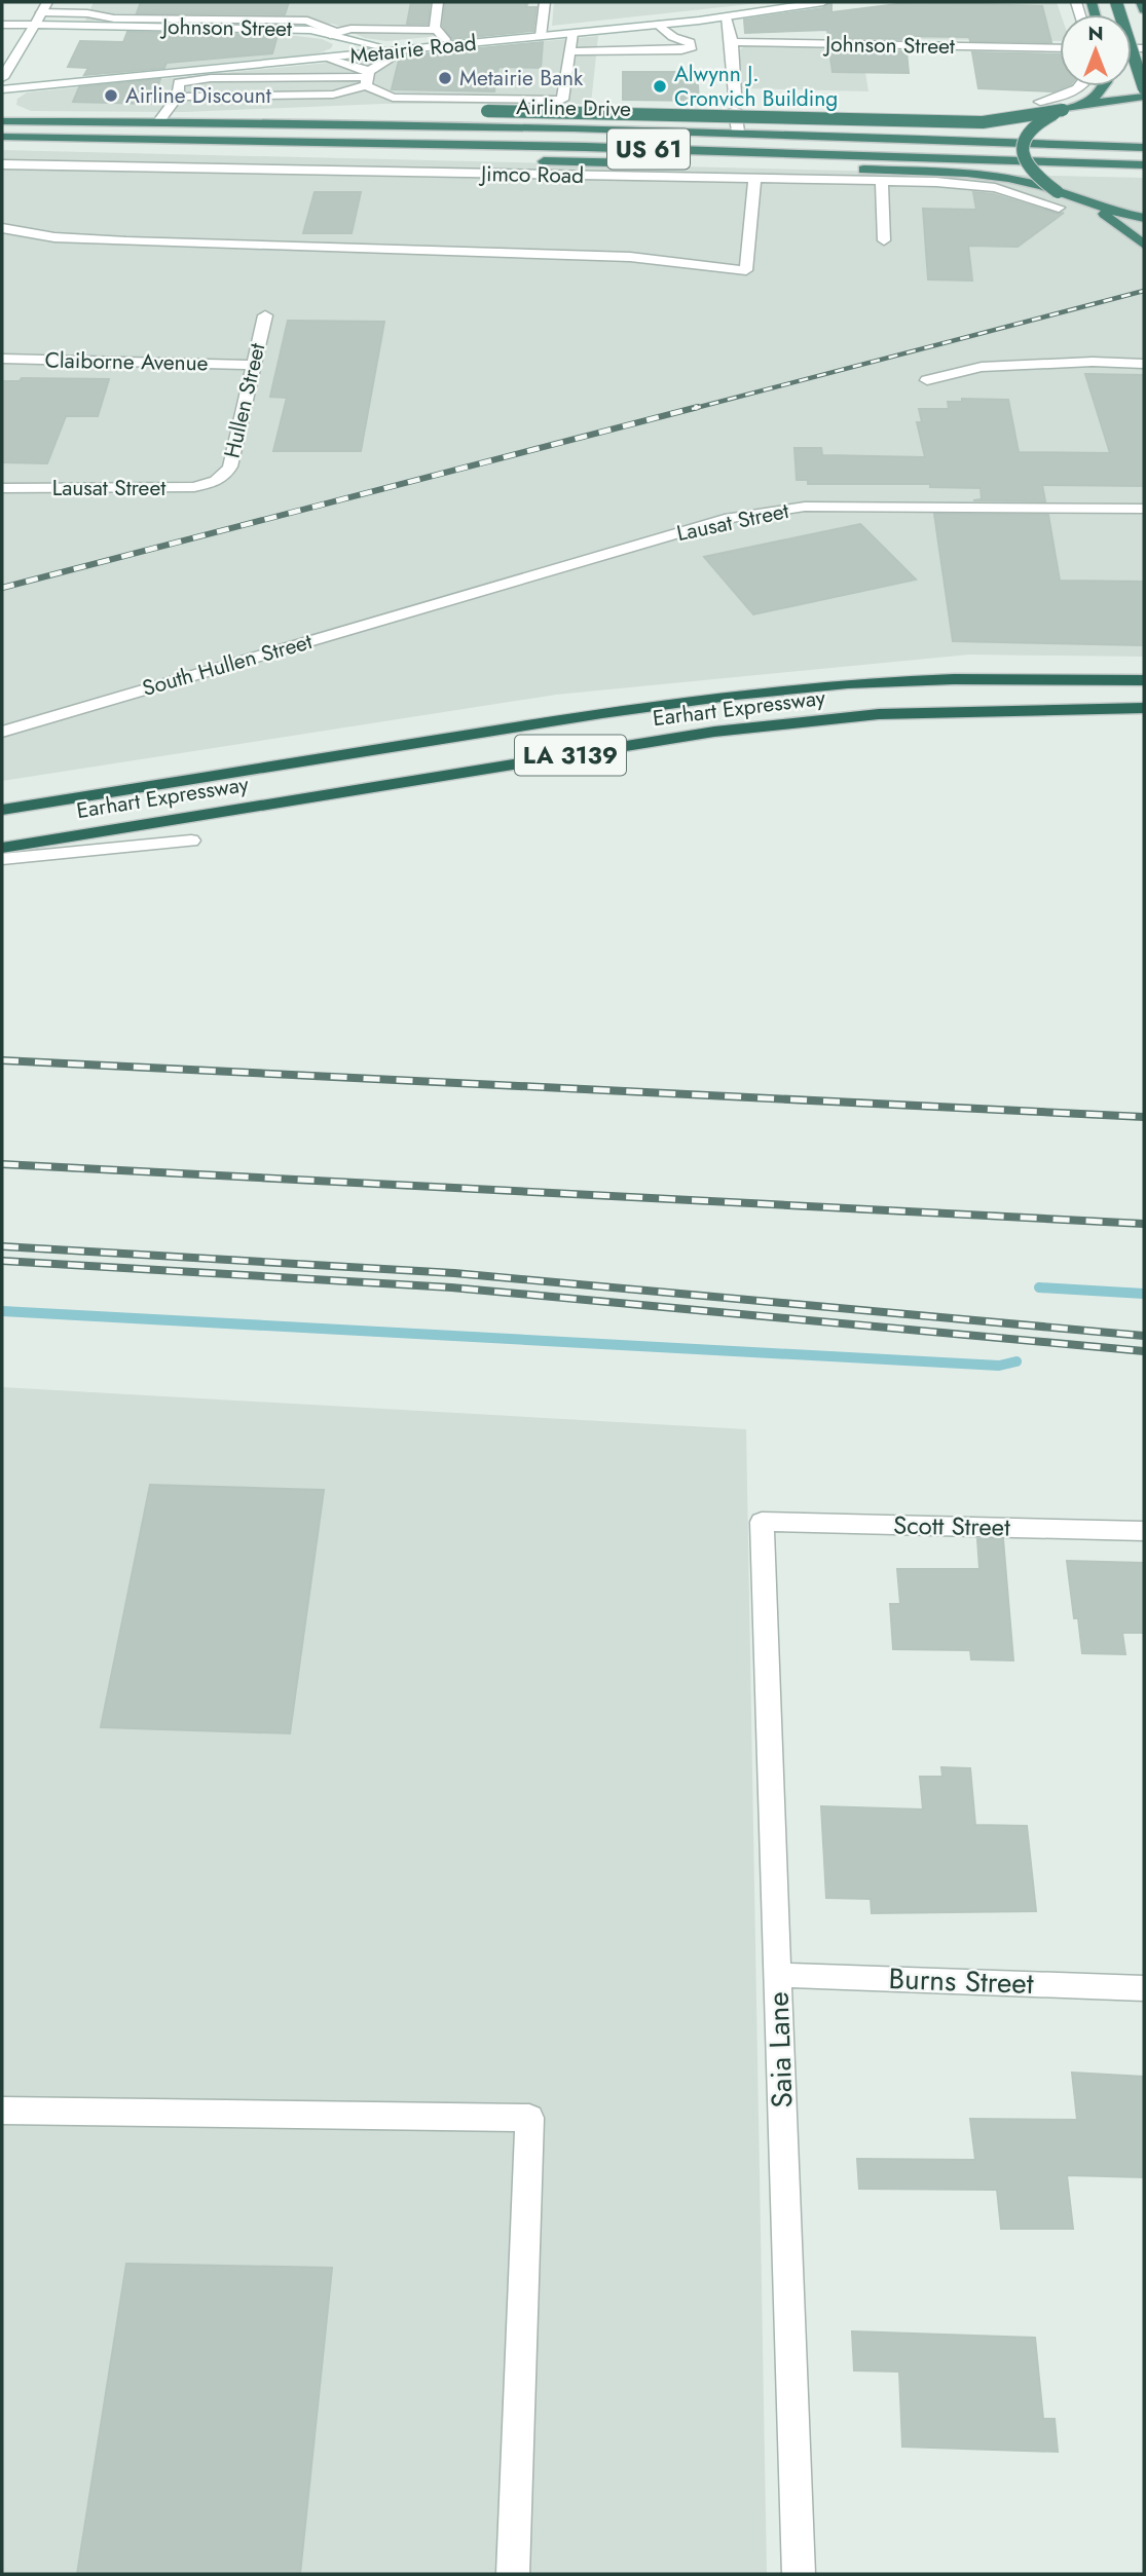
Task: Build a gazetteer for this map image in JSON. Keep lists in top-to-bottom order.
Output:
{
  "streets": {
    "highway": [
      "Airline Drive",
      "US 61",
      "Earhart Expressway",
      "LA 3139"
    ],
    "street": [
      "Johnson Street",
      "Metairie Road",
      "Jimco Road",
      "Claiborne Avenue",
      "Hullen Street",
      "Lausat Street",
      "South Hullen Street",
      "Scott Street",
      "Burns Street",
      "Saia Lane"
    ]
  },
  "crossings": [
    ["Johnson Street", "Metairie Road"],
    ["Claiborne Avenue", "Hullen Street"],
    ["Hullen Street", "Lausat Street"],
    ["Lausat Street", "South Hullen Street"],
    ["Scott Street", "Saia Lane"],
    ["Burns Street", "Saia Lane"]
  ],
  "places": ["Metairie Bank", "Alwynn J. Cronvich Building", "Airline Discount"],
  "north": "top"
}
